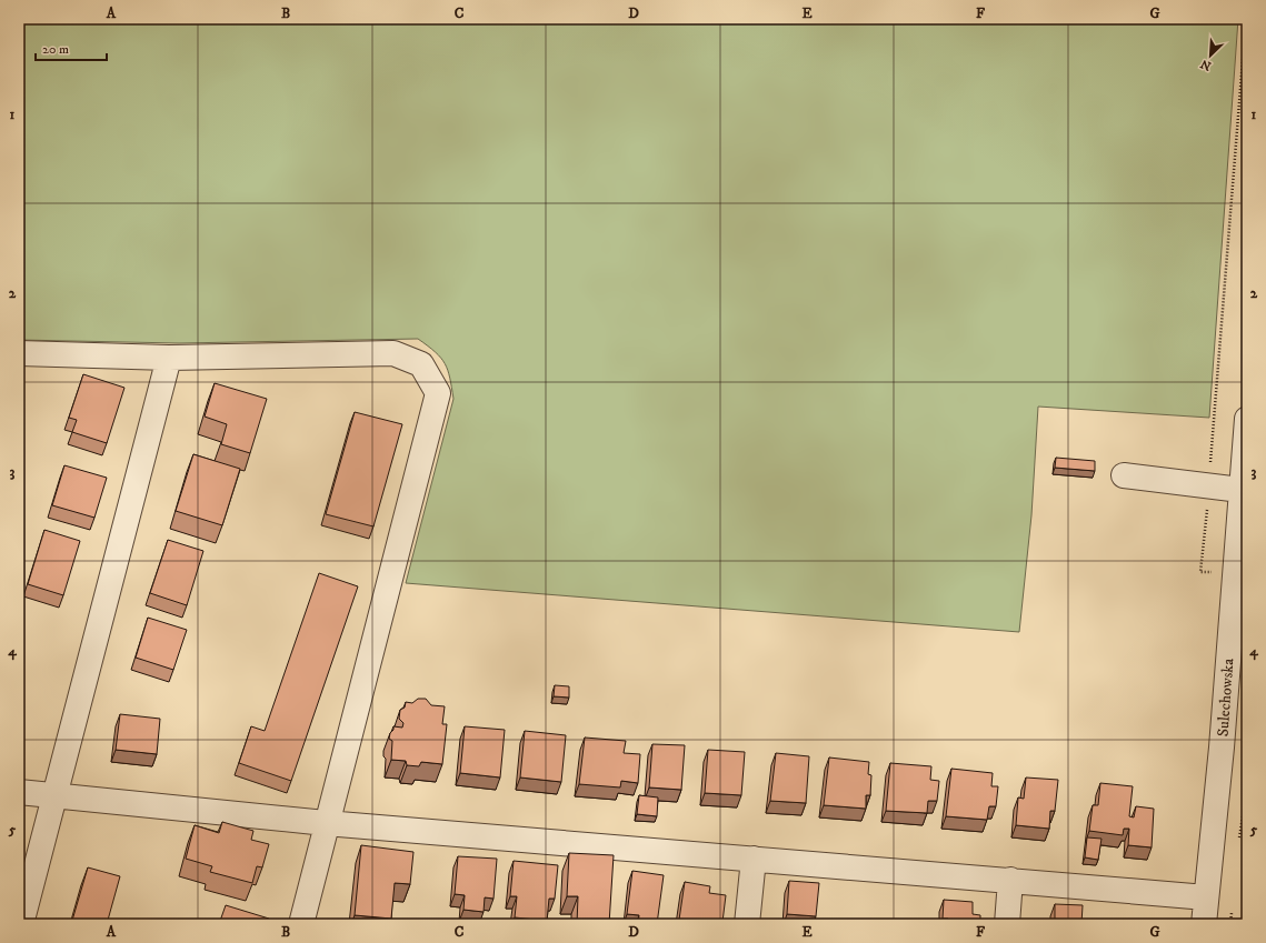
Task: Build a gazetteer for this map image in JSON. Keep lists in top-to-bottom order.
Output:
{
  "streets": {
    "street": ["Sulechowska"]
  },
  "scale_bar": "20 m",
  "north": "bottom left",
  "grid": {
    "columns": [
      "A",
      "B",
      "C",
      "D",
      "E",
      "F",
      "G"
    ],
    "rows": [
      "1",
      "2",
      "3",
      "4",
      "5"
    ]
  }
}
